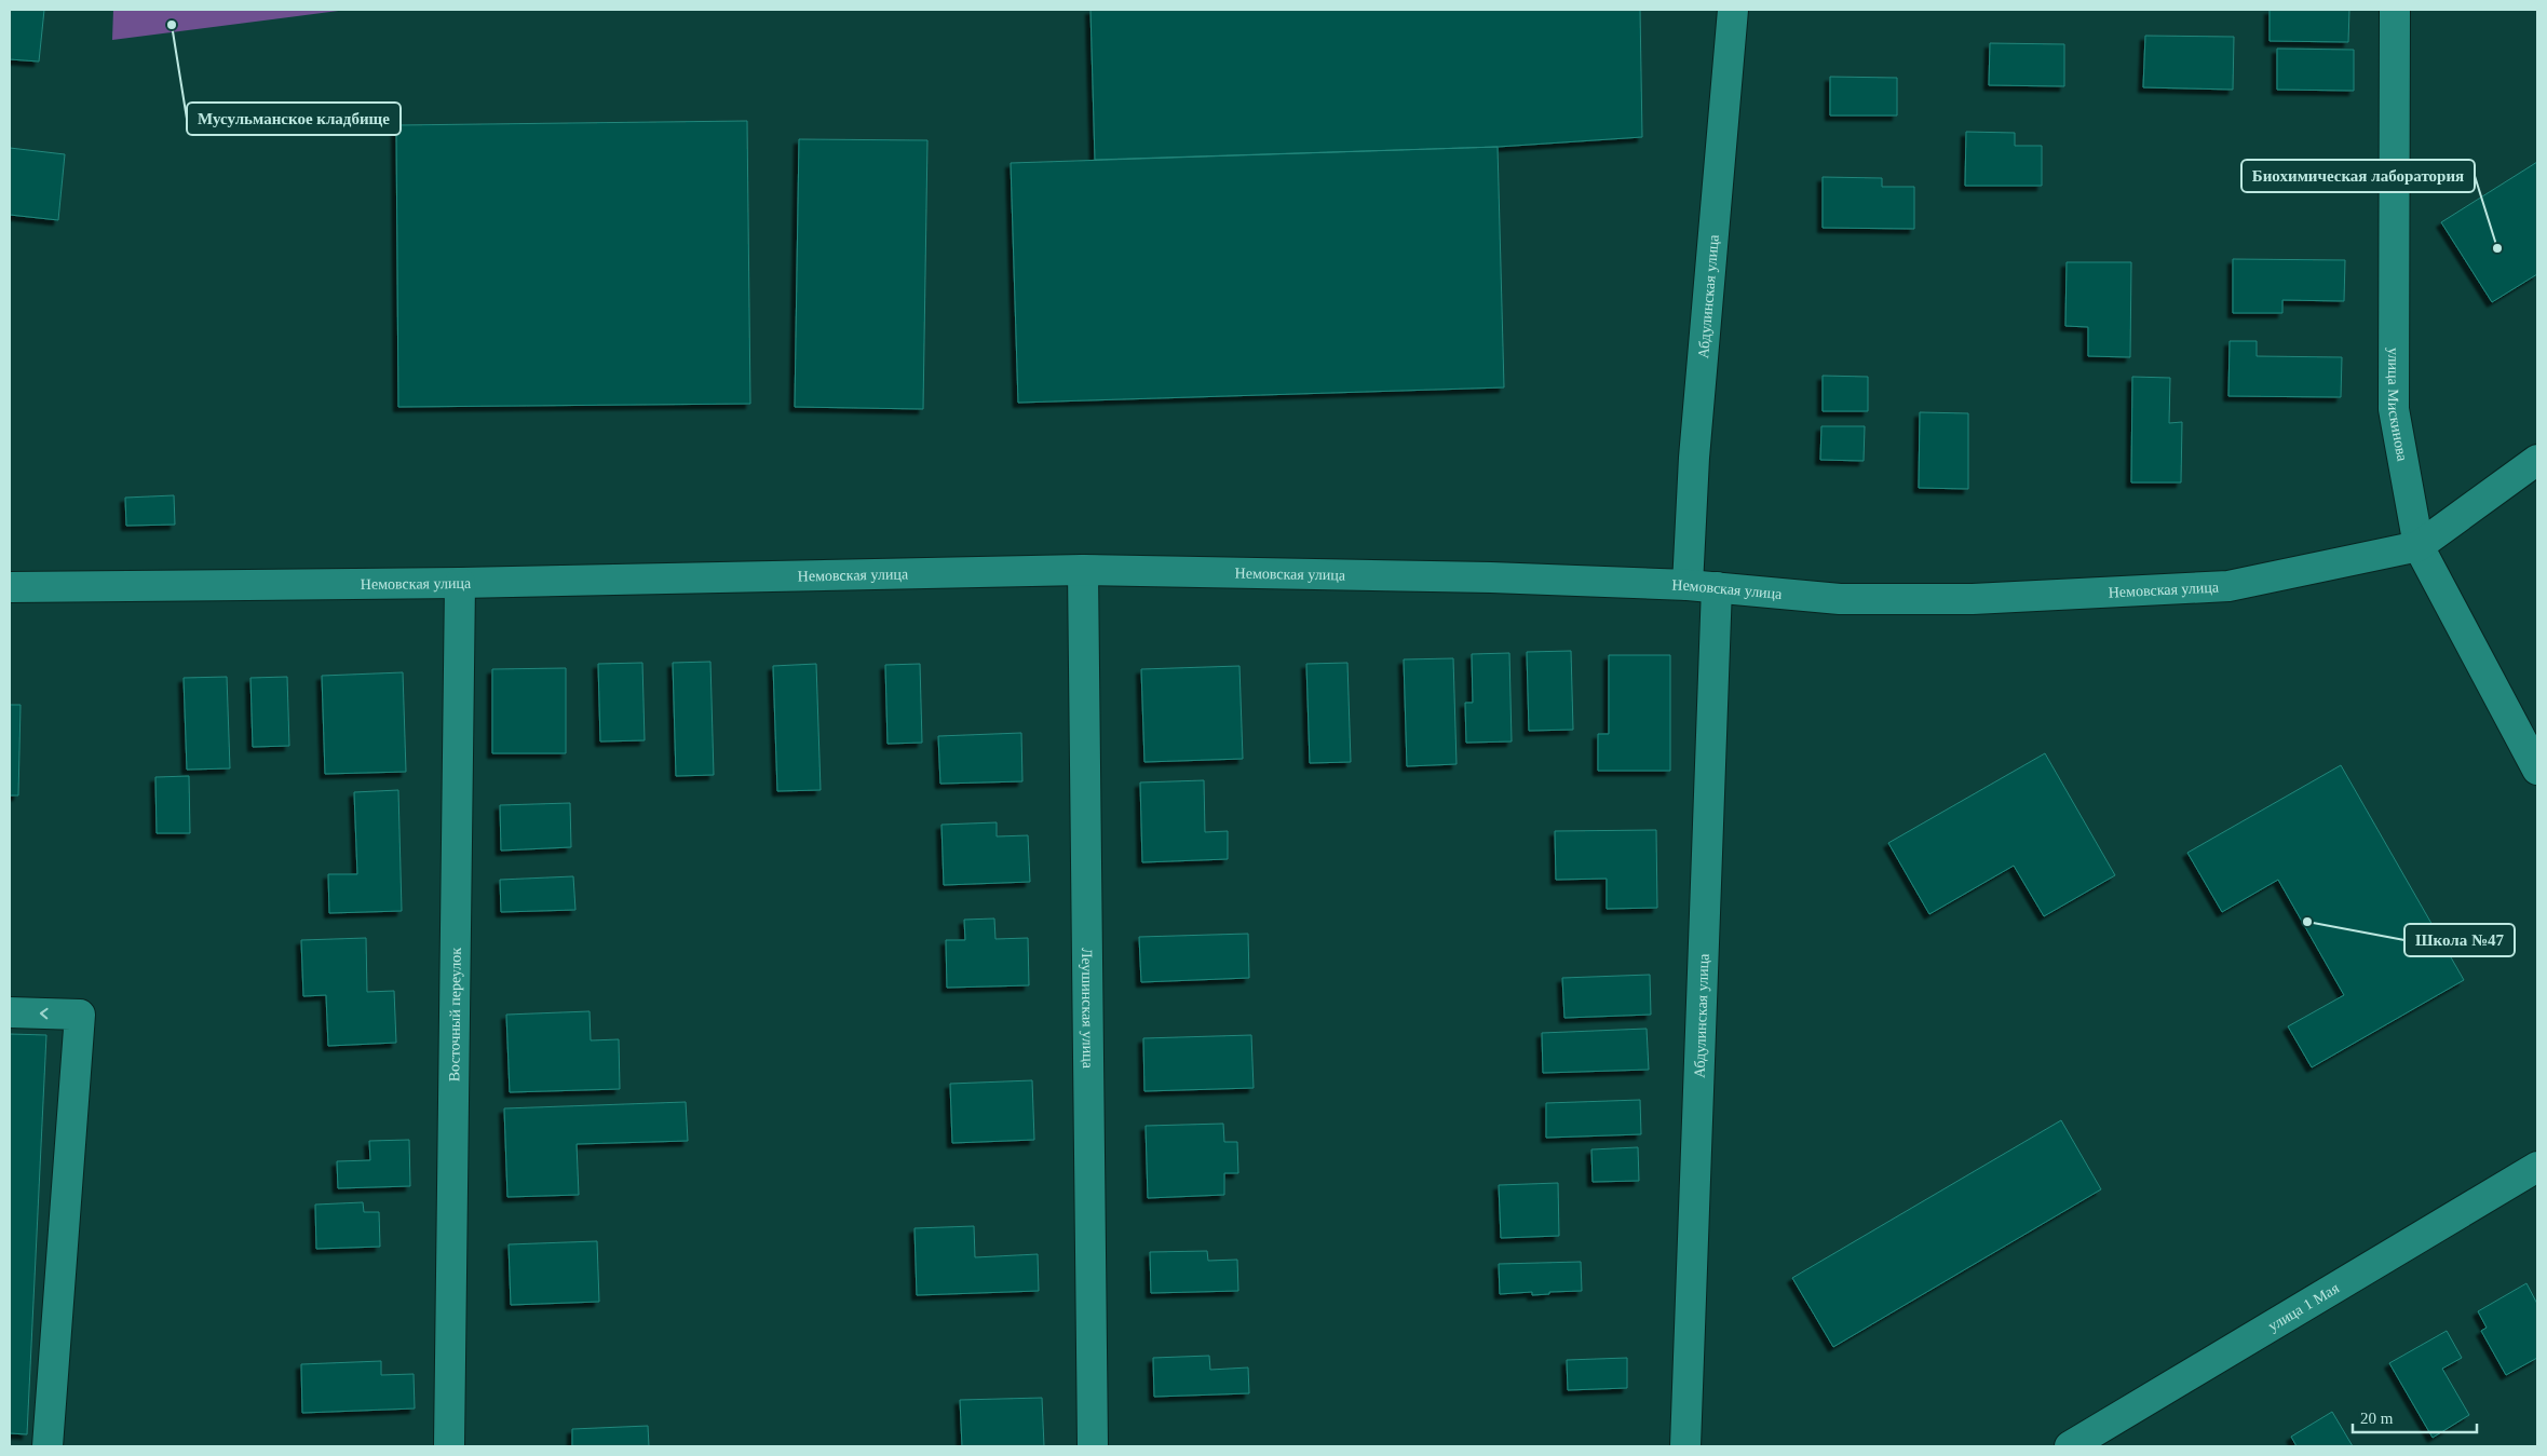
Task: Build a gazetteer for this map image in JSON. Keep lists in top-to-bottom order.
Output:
{
  "streets": {
    "street": [
      "Абдулинская улица",
      "улица Мискинова",
      "Немовская улица",
      "Леушинская улица",
      "Восточный переулок",
      "улица 1 Мая"
    ]
  },
  "crossings": [
    ["Абдулинская улица", "Немовская улица"],
    ["улица Мискинова", "Немовская улица"],
    ["Немовская улица", "Леушинская улица"],
    ["Немовская улица", "Восточный переулок"]
  ],
  "places": ["Мусульманское кладбище", "Биохимическая лаборатория", "Школа №47"],
  "scale_bar": "20 m"
}
